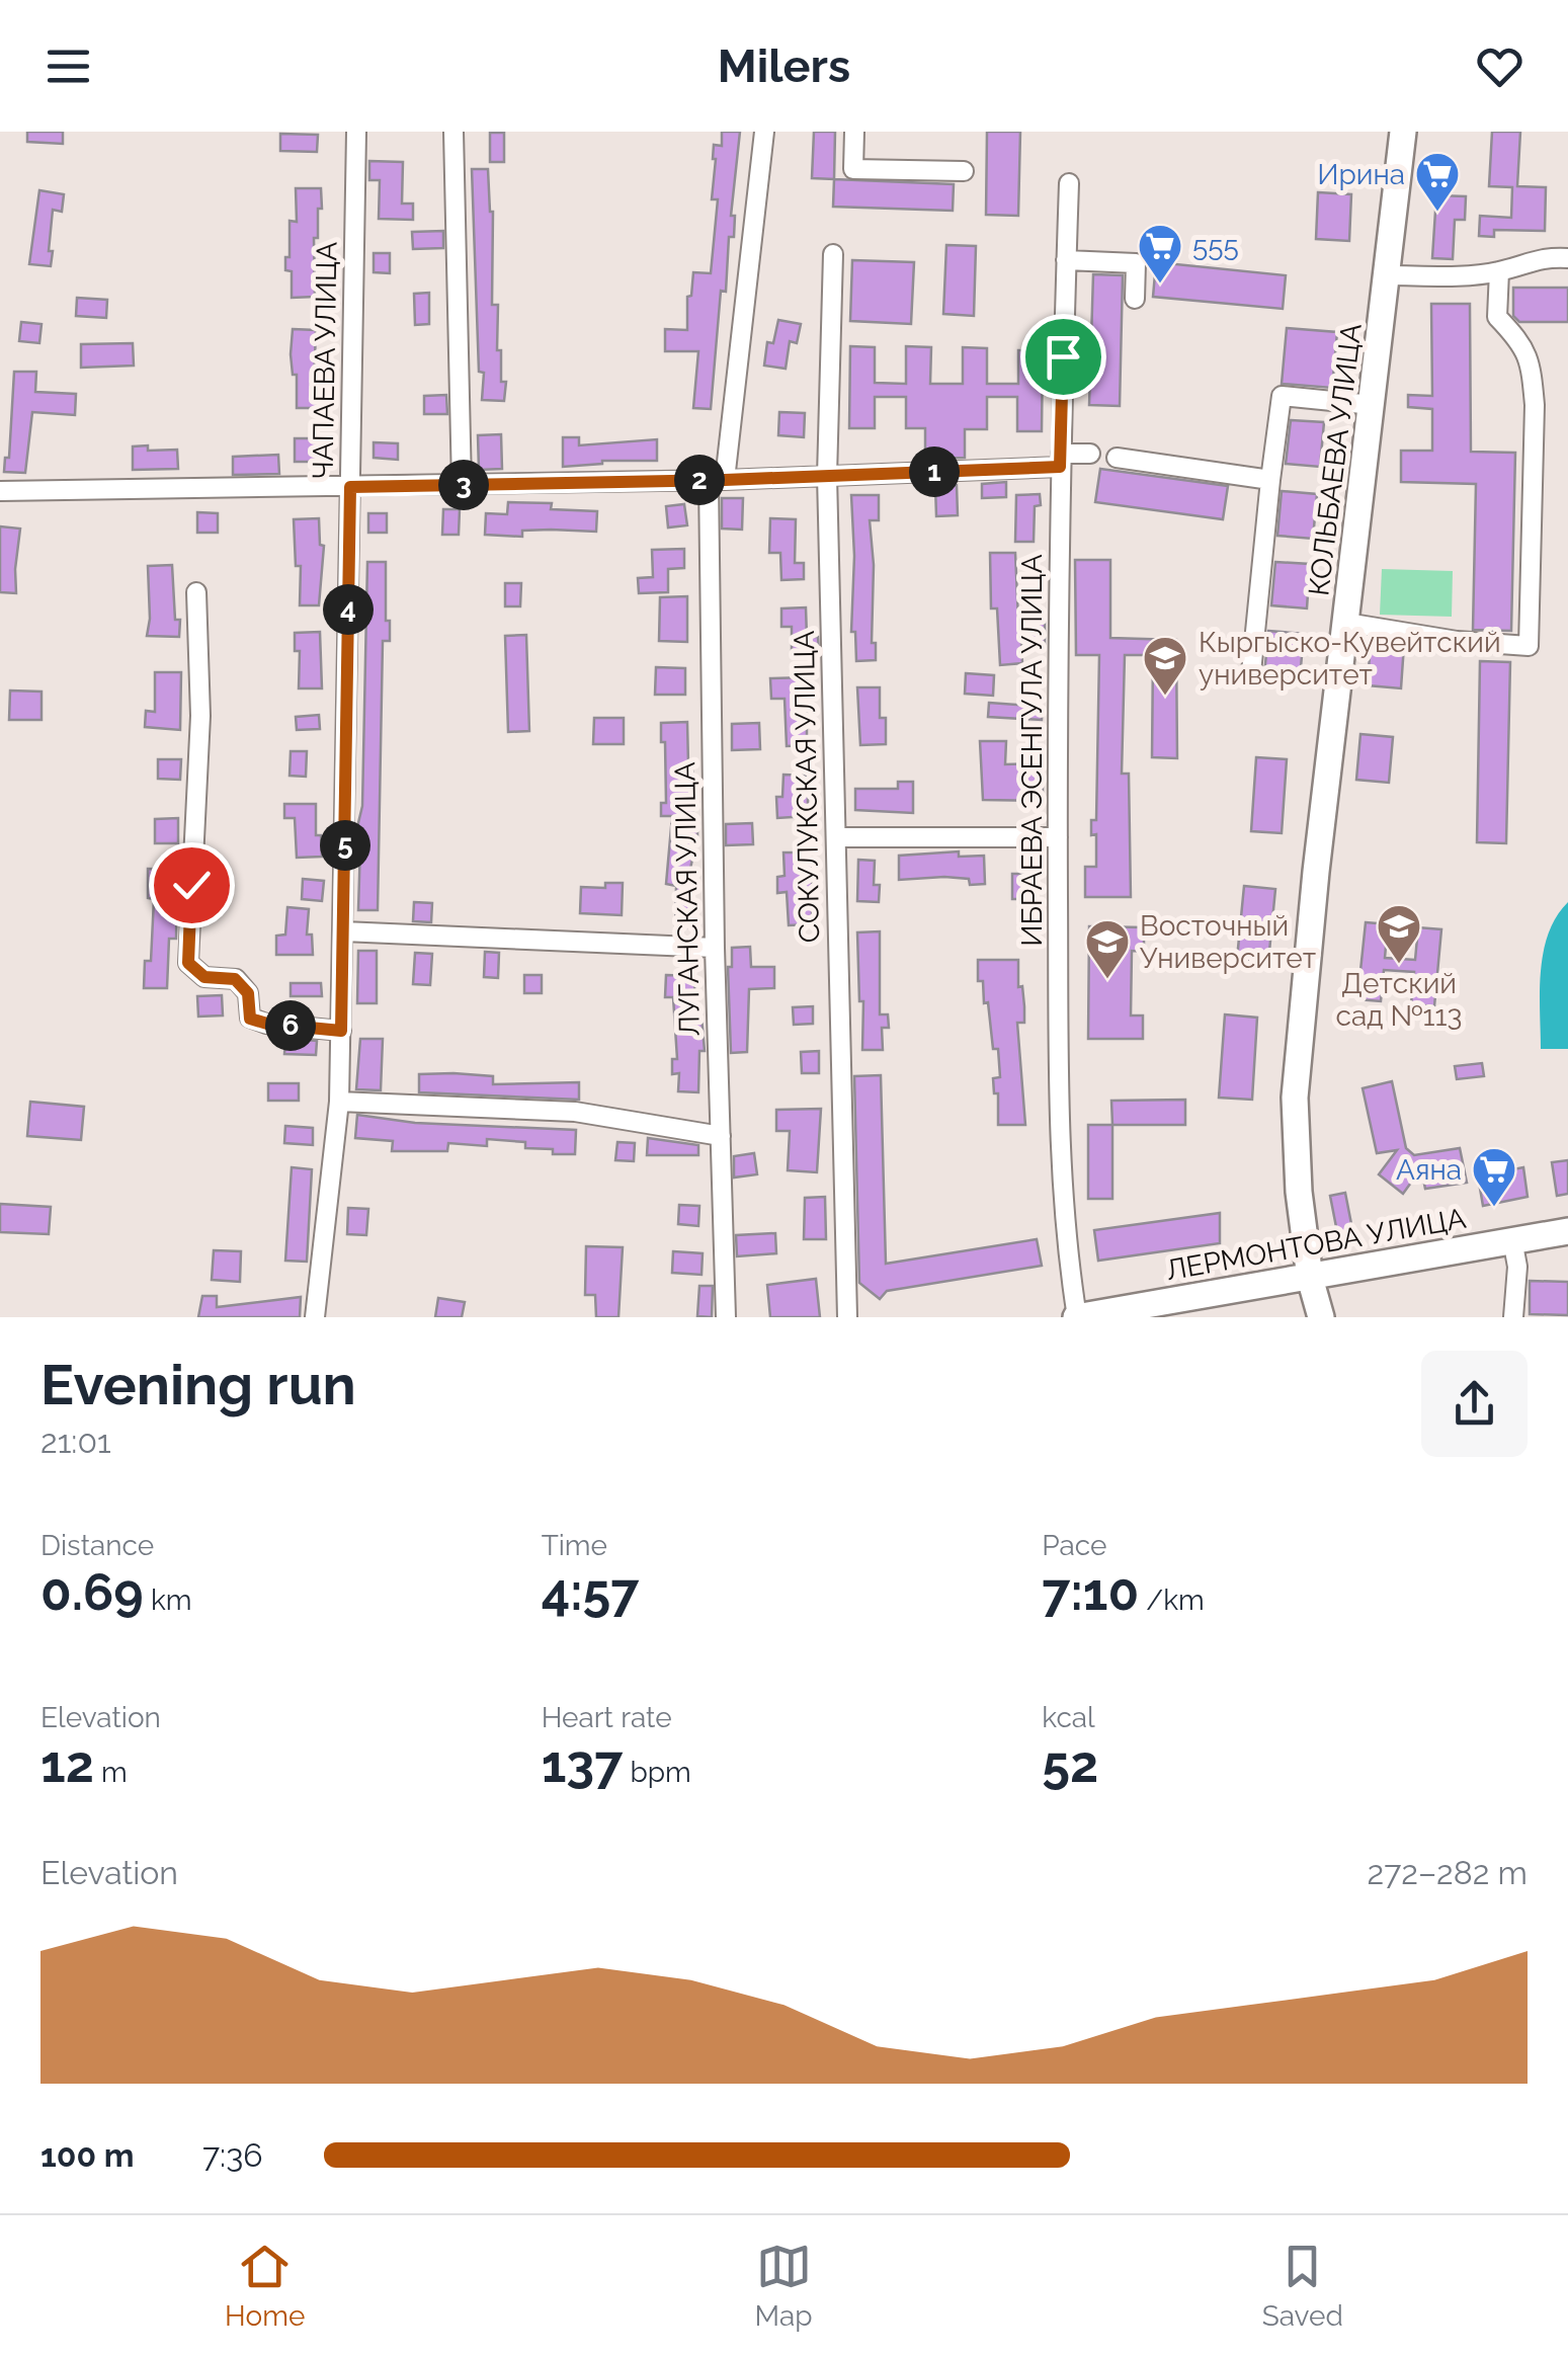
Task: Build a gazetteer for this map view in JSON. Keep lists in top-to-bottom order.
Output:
{
  "streets": {
    "main road": ["КОЛЬБАЕВА УЛИЦА", "ЛЕРМОНТОВА УЛИЦА"],
    "street": [
      "ЧАПАЕВА УЛИЦА",
      "ИБРАЕВА ЭСЕНГУЛА УЛИЦА",
      "СОКУЛУКСКАЯ УЛИЦА",
      "ЛУГАНСКАЯ УЛИЦА"
    ]
  },
  "crossings": [
    ["КОЛЬБАЕВА УЛИЦА", "ЛЕРМОНТОВА УЛИЦА"],
    ["ИБРАЕВА ЭСЕНГУЛА УЛИЦА", "ЛЕРМОНТОВА УЛИЦА"]
  ],
  "places": {
    "supermarket": ["Ирина", "555", "Аяна"],
    "school or university": ["Кыргыско-Кувейтский университет", "Детский сад №113", "Восточный Университет"]
  },
  "page": {
    "header": "Milers",
    "pins": [
      "1",
      "2",
      "3",
      "4",
      "5",
      "6"
    ],
    "heading": ["Evening run", "21:01"],
    "stats": [
      ["Distance", "0.69 km"],
      ["Time", "4:57"],
      ["Pace", "7:10 /km"],
      ["Elevation", "12 m"],
      ["Heart rate", "137 bpm"],
      ["kcal", "52"]
    ],
    "chart": ["Elevation", "272–282 m"],
    "list": [
      {
        "name": "100 m",
        "note": "7:36"
      }
    ],
    "tabs": ["Home", "Map", "Saved"]
  }
}
